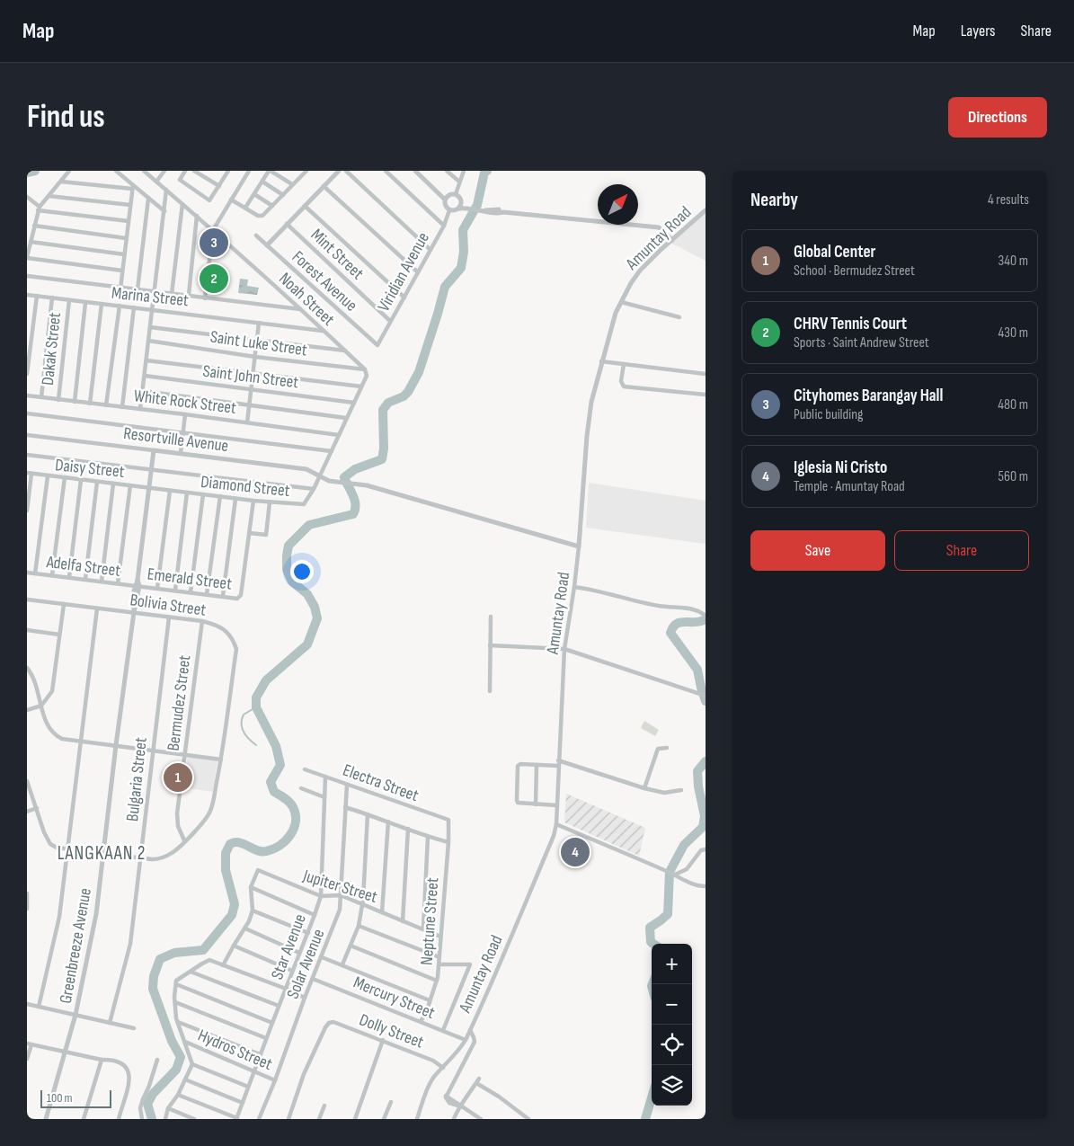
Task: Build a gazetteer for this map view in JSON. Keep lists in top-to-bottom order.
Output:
{
  "streets": {
    "street": [
      "Amuntay Road",
      "Mint Street",
      "Viridian Avenue",
      "Forest Avenue",
      "Marina Street",
      "Noah Street",
      "Saint Luke Street",
      "Dakak Street",
      "Saint John Street",
      "White Rock Street",
      "Resortville Avenue",
      "Daisy Street",
      "Diamond Street",
      "Adelfa Street",
      "Emerald Street",
      "Bolivia Street",
      "Bermudez Street",
      "Bulgaria Street",
      "Electra Street",
      "Jupiter Street",
      "Neptune Street",
      "Greenbreeze Avenue",
      "Star Avenue",
      "Solar Avenue",
      "Mercury Street",
      "Dolly Street",
      "Hydros Street"
    ]
  },
  "crossings": [
    ["Amuntay Road", "Resortville Avenue"],
    ["Amuntay Road", "Mercury Street"],
    ["Mint Street", "Viridian Avenue"],
    ["Viridian Avenue", "Forest Avenue"],
    ["Marina Street", "Noah Street"],
    ["Marina Street", "Dakak Street"],
    ["Noah Street", "Saint Luke Street"],
    ["Dakak Street", "White Rock Street"],
    ["Resortville Avenue", "Diamond Street"],
    ["Resortville Avenue", "Greenbreeze Avenue"],
    ["Daisy Street", "Diamond Street"],
    ["Daisy Street", "Greenbreeze Avenue"],
    ["Diamond Street", "Greenbreeze Avenue"],
    ["Adelfa Street", "Emerald Street"],
    ["Adelfa Street", "Greenbreeze Avenue"],
    ["Emerald Street", "Greenbreeze Avenue"],
    ["Bolivia Street", "Bermudez Street"],
    ["Bolivia Street", "Bulgaria Street"],
    ["Bolivia Street", "Greenbreeze Avenue"],
    ["Electra Street", "Neptune Street"],
    ["Electra Street", "Star Avenue"],
    ["Electra Street", "Solar Avenue"],
    ["Jupiter Street", "Neptune Street"],
    ["Jupiter Street", "Star Avenue"],
    ["Jupiter Street", "Solar Avenue"],
    ["Neptune Street", "Mercury Street"],
    ["Star Avenue", "Hydros Street"],
    ["Solar Avenue", "Mercury Street"],
    ["Solar Avenue", "Hydros Street"]
  ],
  "districts": ["LANGKAAN 2"],
  "scale_bar": "100 m",
  "north": "top right",
  "page": {
    "header": "Map",
    "nav": ["Map", "Layers", "Share"],
    "buttons": [
      "Directions",
      ["Save", "Share"]
    ],
    "title": "Find us",
    "heading": ["Nearby", "4 results"],
    "pins": [
      "3",
      "2",
      "1",
      "4"
    ],
    "list": [
      {
        "mark": "1",
        "name": "Global Center",
        "note": "School · Bermudez Street",
        "value": "340 m"
      },
      {
        "mark": "2",
        "name": "CHRV Tennis Court",
        "note": "Sports · Saint Andrew Street",
        "value": "430 m"
      },
      {
        "mark": "3",
        "name": "Cityhomes Barangay Hall",
        "note": "Public building",
        "value": "480 m"
      },
      {
        "mark": "4",
        "name": "Iglesia Ni Cristo",
        "note": "Temple · Amuntay Road",
        "value": "560 m"
      }
    ],
    "map_buttons": ["+", "−"],
    "scale": "100 m"
  }
}
